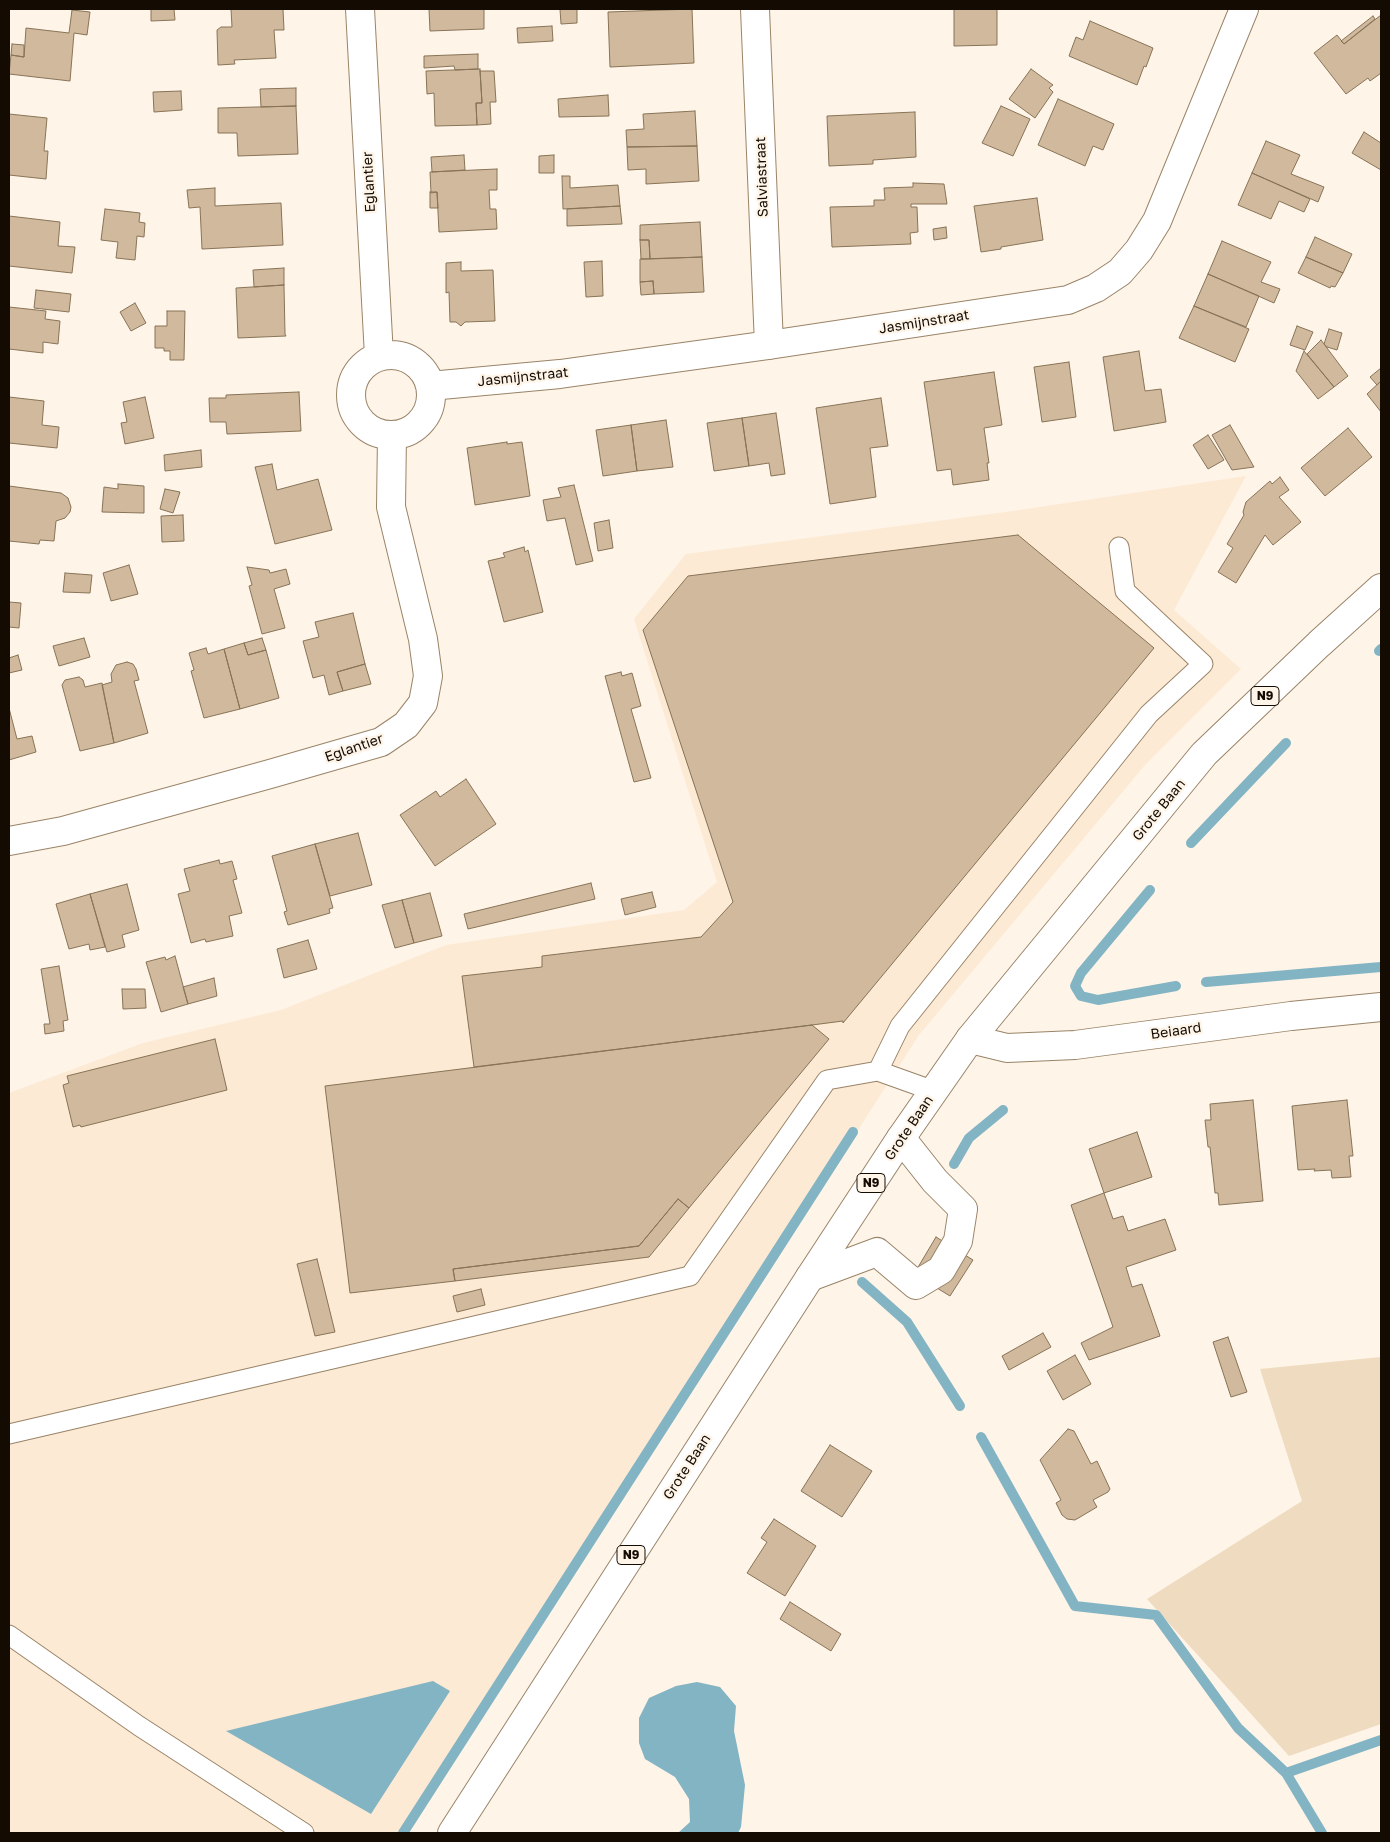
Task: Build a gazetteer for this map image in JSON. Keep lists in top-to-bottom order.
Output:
{
  "streets": {
    "street": [
      "Salviastraat",
      "Eglantier",
      "Jasmijnstraat",
      "N9",
      "Grote Baan",
      "Beiaard"
    ]
  },
  "crossings": [
    ["Salviastraat", "Jasmijnstraat"],
    ["Eglantier", "Jasmijnstraat"],
    ["Grote Baan", "Beiaard"]
  ]
}
